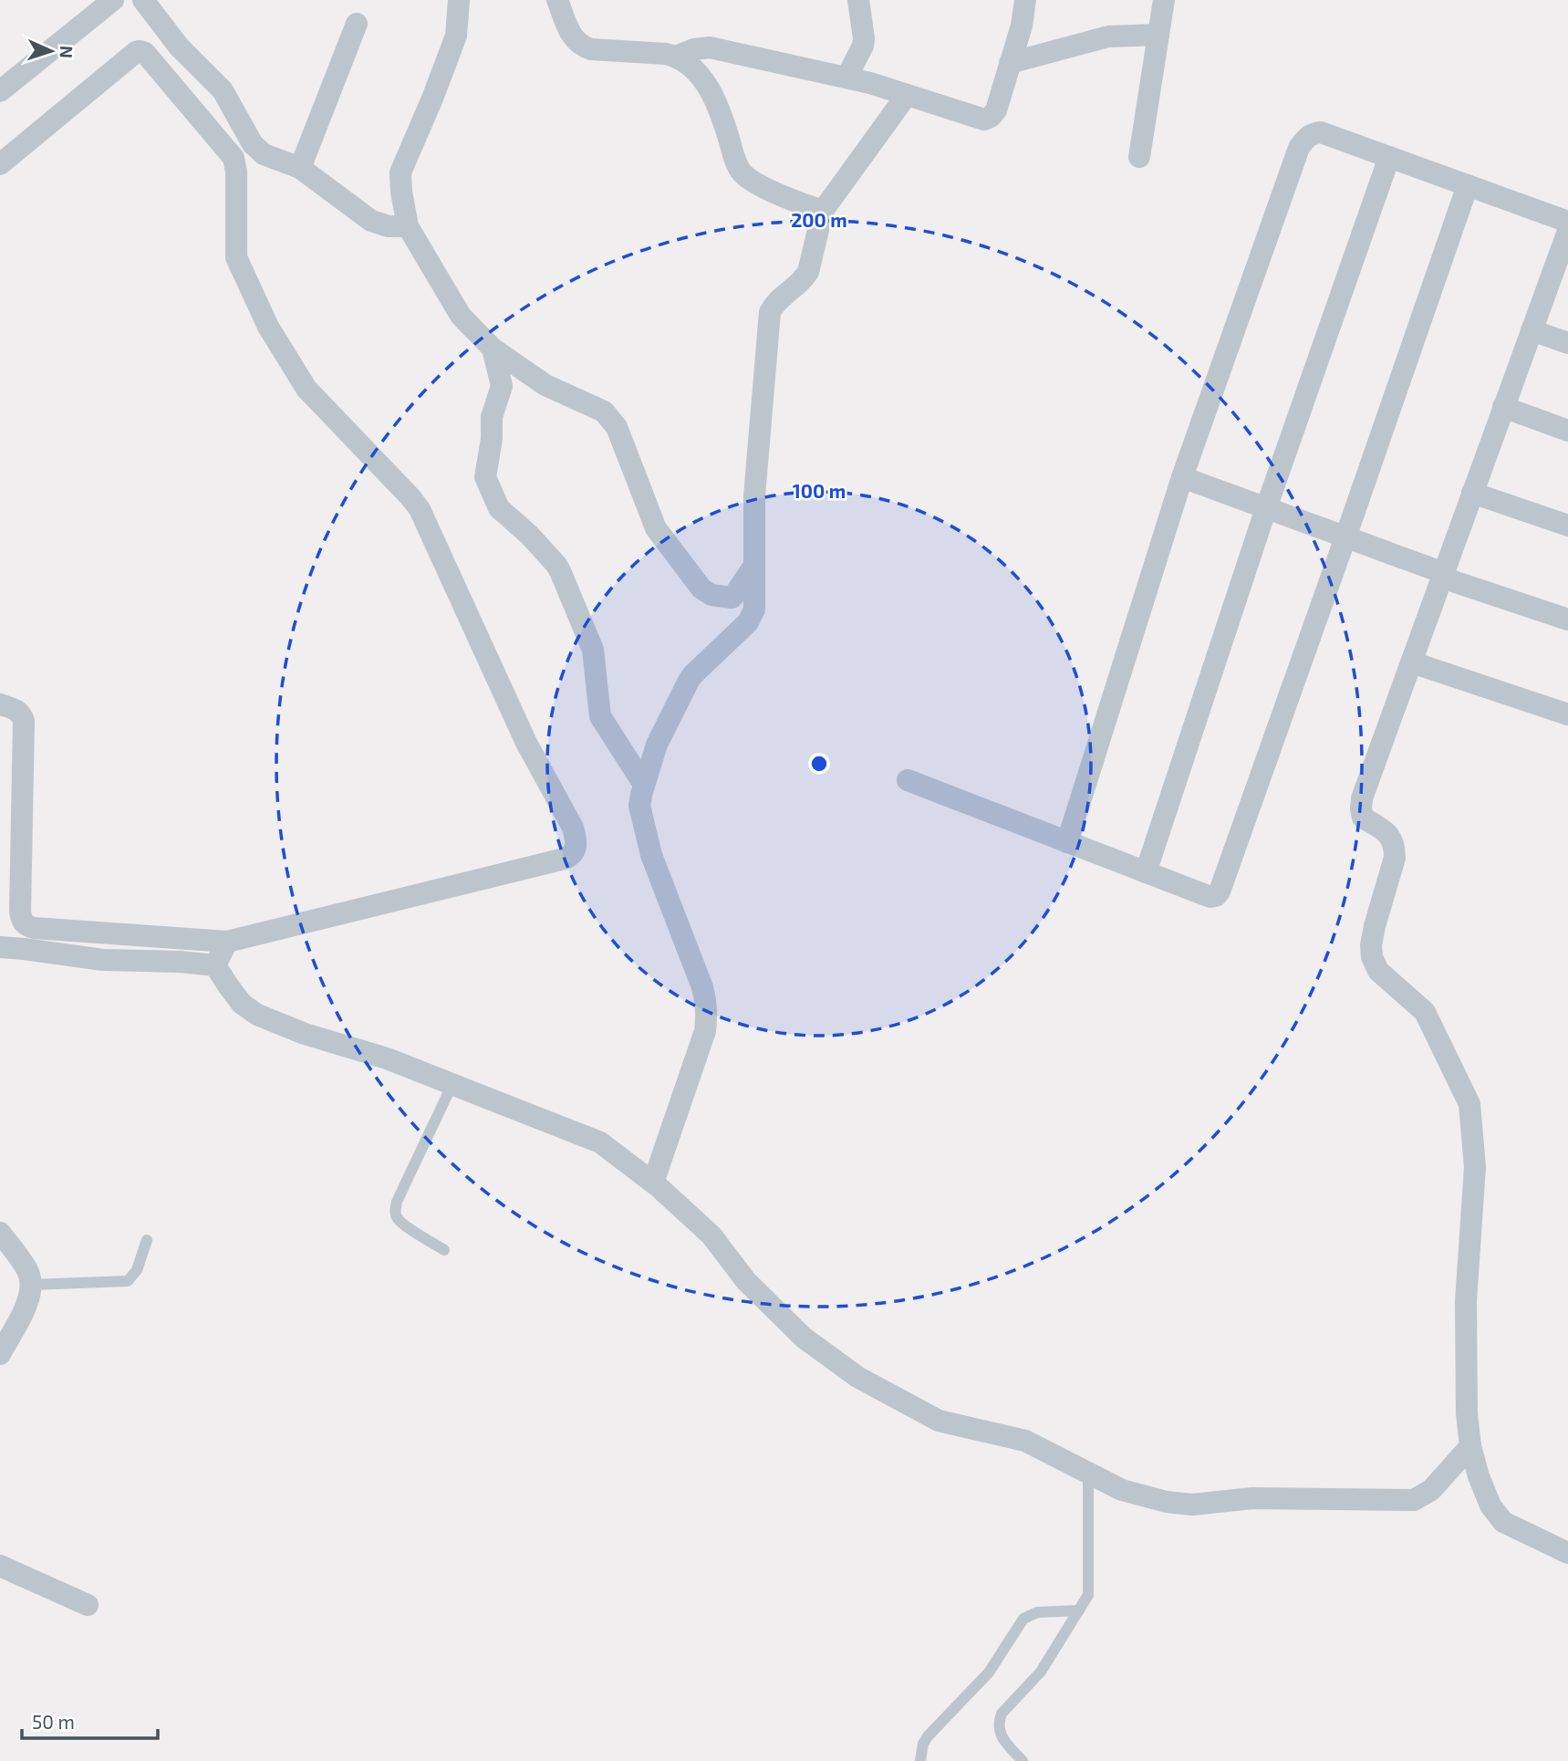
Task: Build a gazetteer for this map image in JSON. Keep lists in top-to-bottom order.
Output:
{
  "scale_bar": "50 m",
  "north": "right",
  "rings": ["200 m", "100 m"]
}
